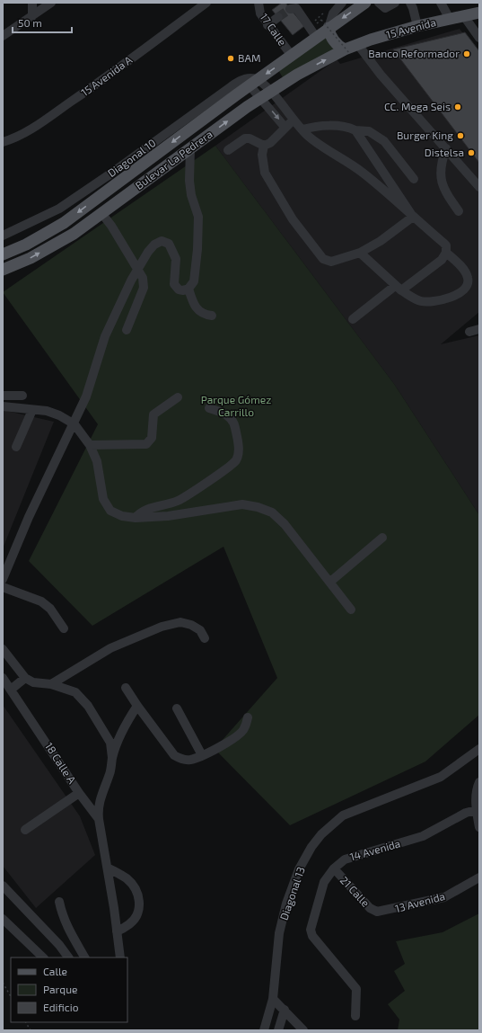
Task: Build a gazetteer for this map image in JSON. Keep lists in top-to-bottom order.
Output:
{
  "streets": {
    "main road": ["15 Avenida", "Bulevar La Pedrera"],
    "street": [
      "17 Calle",
      "15 Avenida A",
      "Diagonal 10",
      "18 Calle A",
      "14 Avenida",
      "21 Calle",
      "Diagonal 13",
      "13 Avenida"
    ]
  },
  "crossings": [
    ["15 Avenida", "Bulevar La Pedrera"],
    ["17 Calle", "Bulevar La Pedrera"],
    ["Diagonal 10", "Bulevar La Pedrera"],
    ["14 Avenida", "21 Calle"],
    ["21 Calle", "13 Avenida"]
  ],
  "parks": ["Parque Gómez Carrillo"],
  "places": [
    "Banco Reformador",
    "BAM",
    "CC. Mega Seis",
    "Burger King",
    "Distelsa"
  ],
  "legend": ["Calle", "Parque", "Edificio"],
  "scale_bar": "50 m"
}
